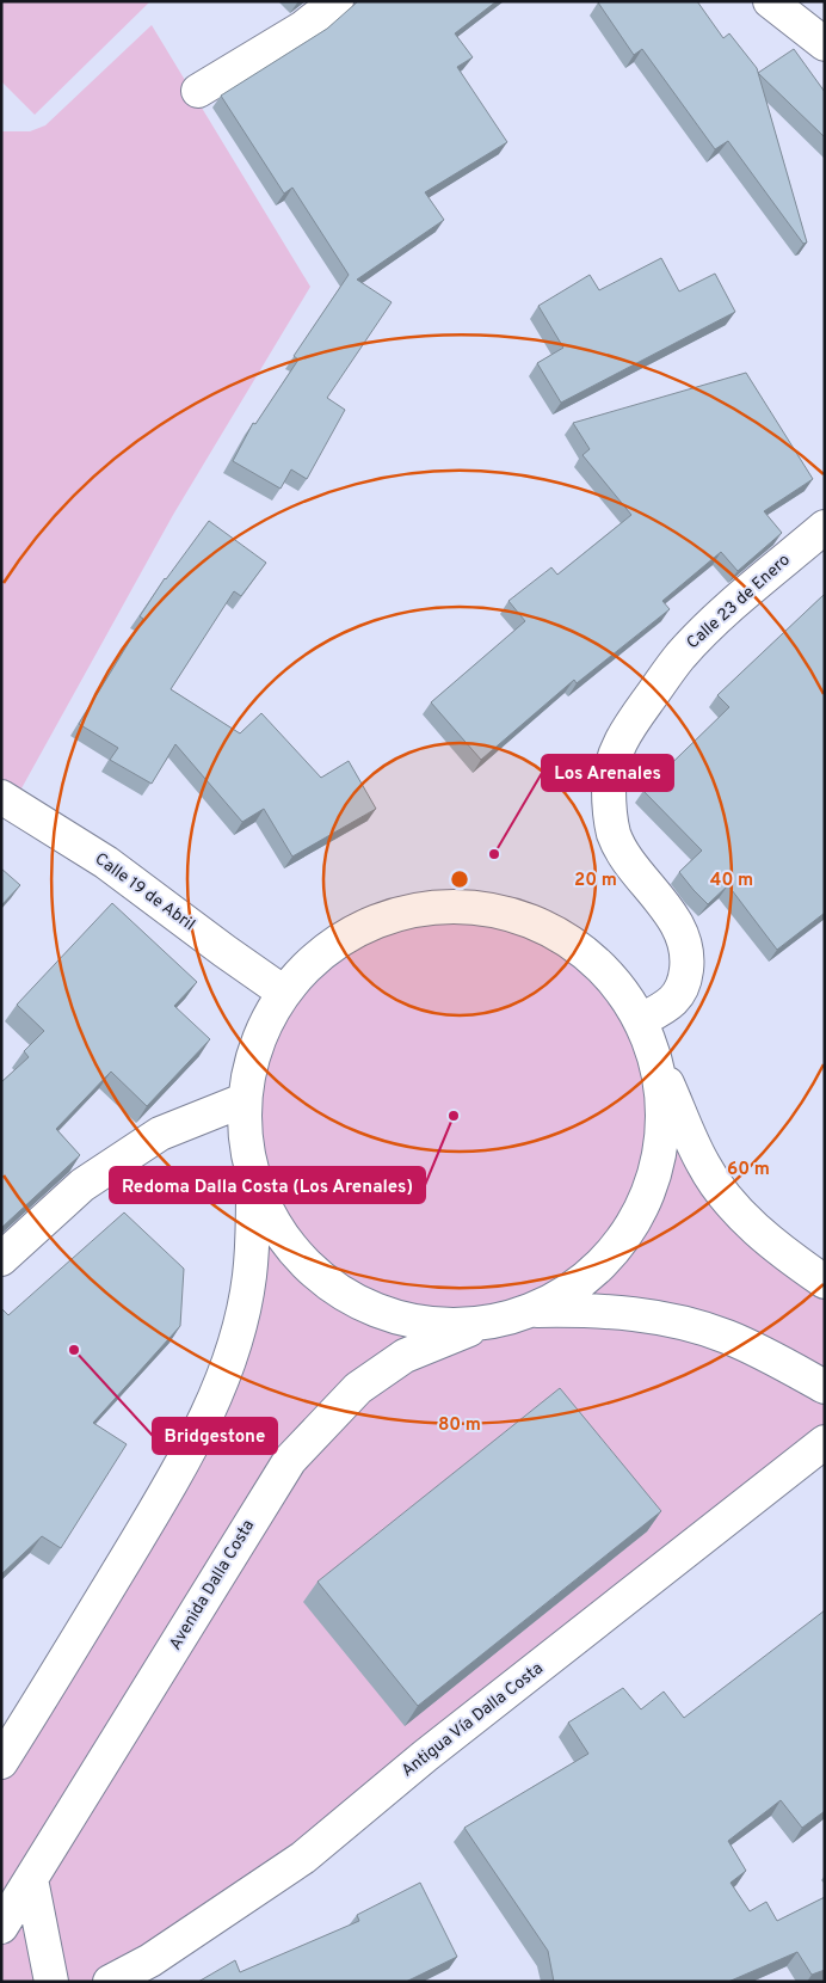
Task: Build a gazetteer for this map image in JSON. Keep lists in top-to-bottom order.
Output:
{
  "streets": {
    "street": [
      "Calle 23 de Enero",
      "Calle 19 de Abril",
      "Avenida Dalla Costa",
      "Antigua Vía Dalla Costa"
    ]
  },
  "places": ["Los Arenales", "Redoma Dalla Costa (Los Arenales)", "Bridgestone"],
  "rings": [
    "20 m",
    "40 m",
    "60 m",
    "80 m"
  ]
}
